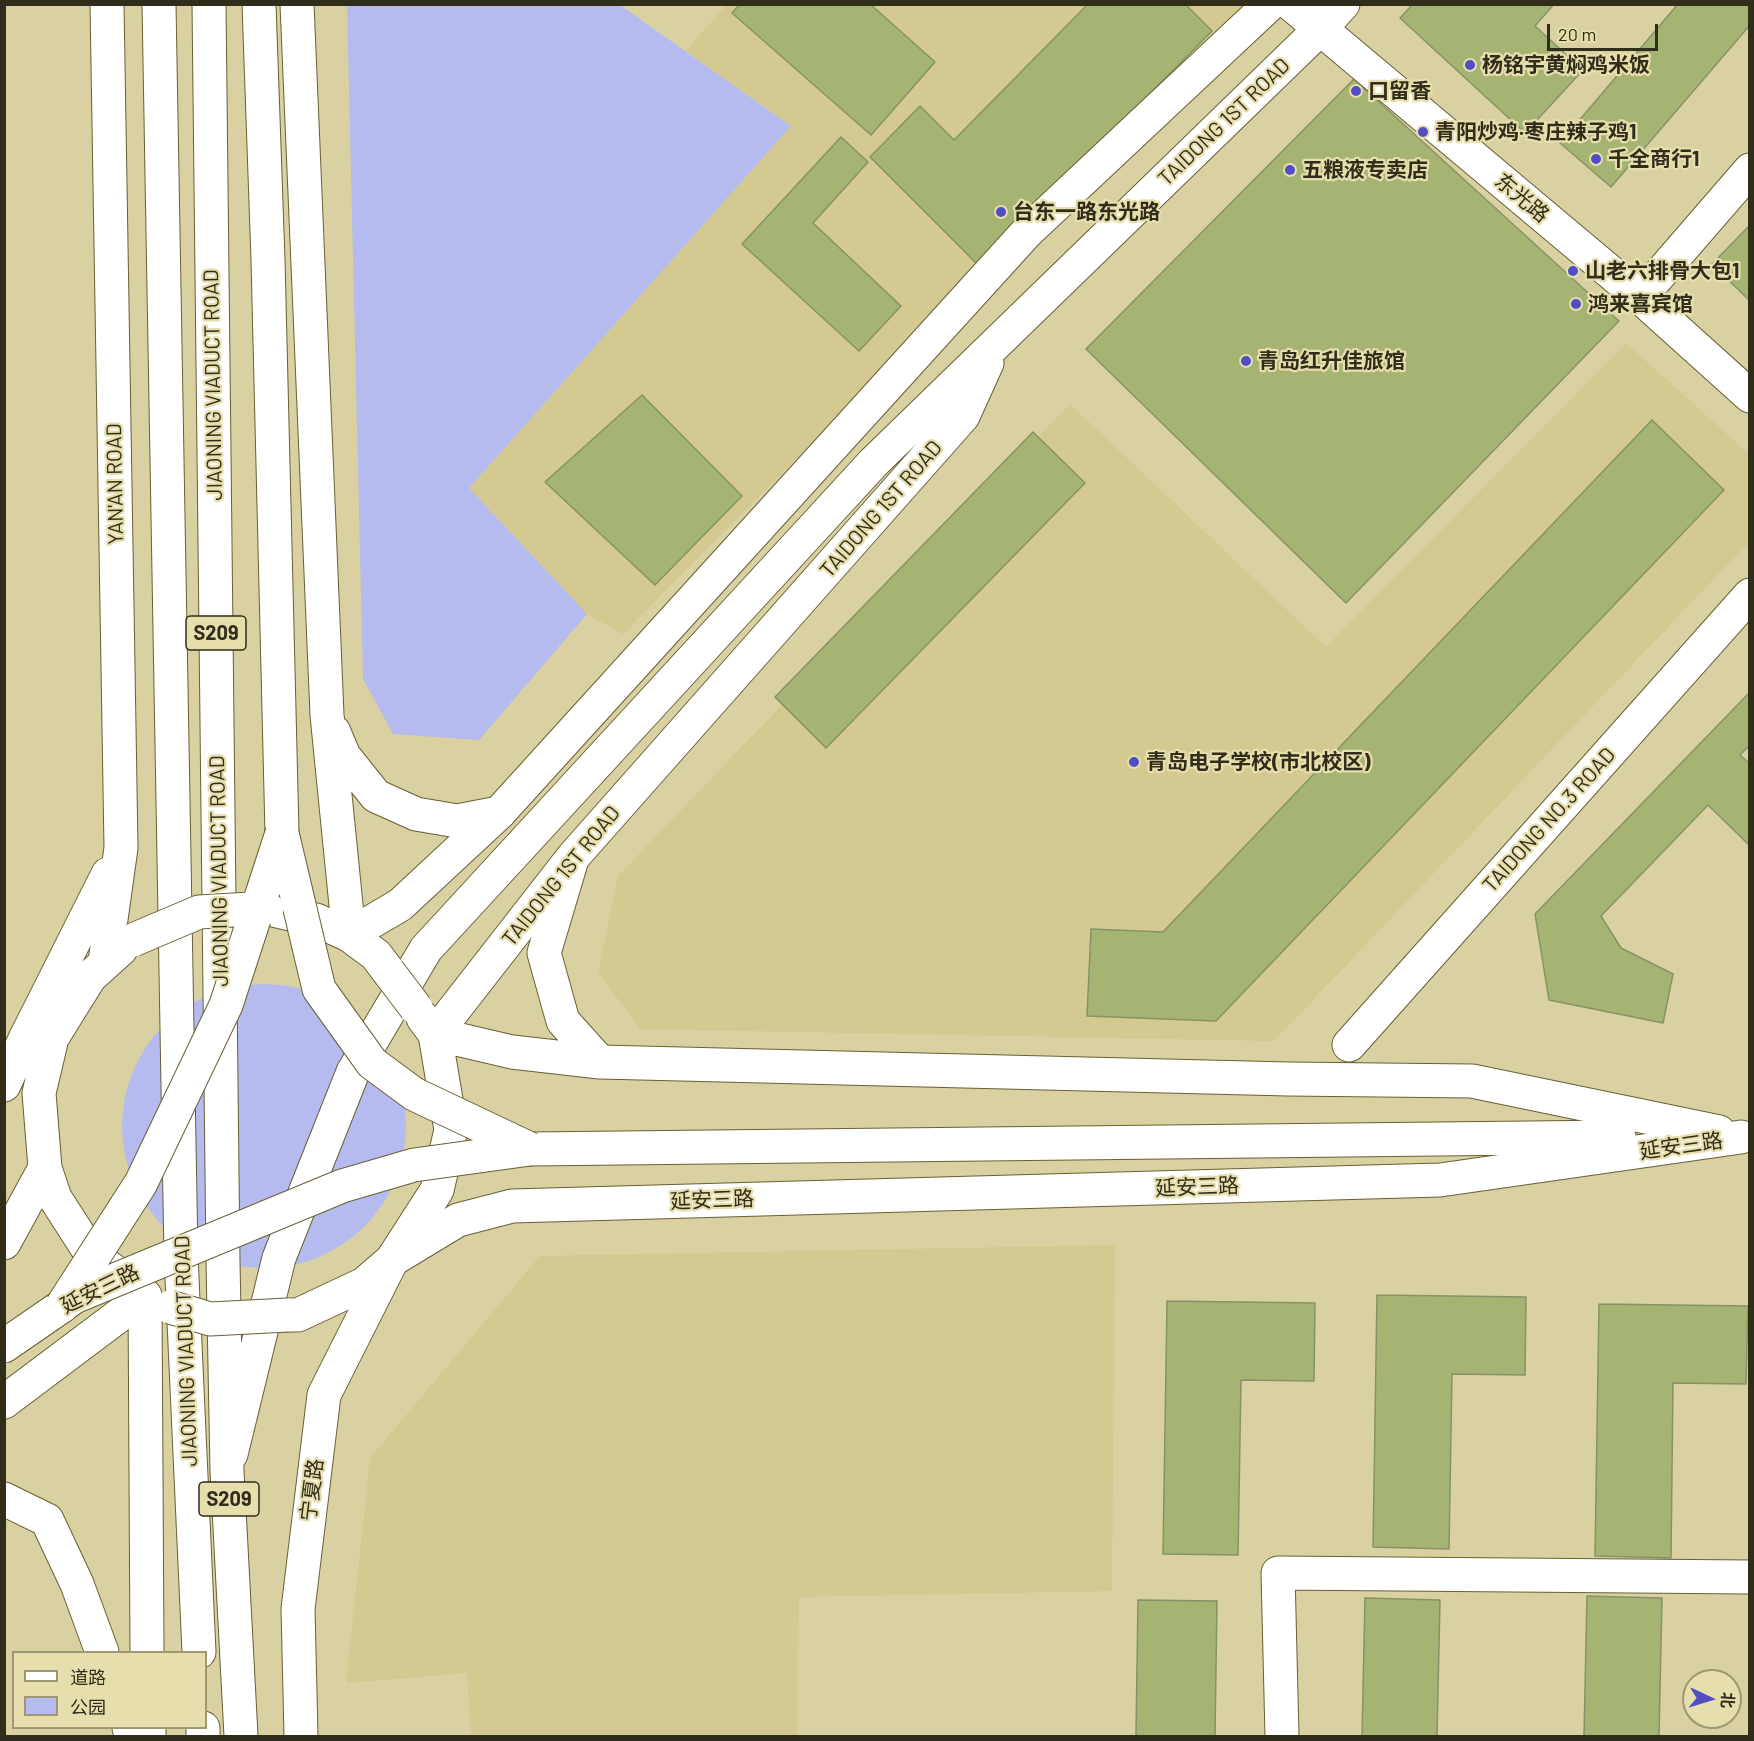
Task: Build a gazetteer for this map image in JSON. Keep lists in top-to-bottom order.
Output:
{
  "streets": {
    "main road": [
      "TAIDONG 1ST ROAD",
      "东光路",
      "JIAONING VIADUCT ROAD",
      "YAN'AN ROAD",
      "S209",
      "TAIDONG NO.3 ROAD",
      "延安三路",
      "宁夏路"
    ]
  },
  "crossings": [
    ["TAIDONG 1ST ROAD", "东光路"],
    ["TAIDONG 1ST ROAD", "延安三路"],
    ["延安三路", "宁夏路"]
  ],
  "places": [
    "杨铭宇黄焖鸡米饭",
    "口留香",
    "青阳炒鸡·枣庄辣子鸡1",
    "千全商行1",
    "五粮液专卖店",
    "台东一路东光路",
    "山老六排骨大包1",
    "鸿来喜宾馆",
    "青岛红升佳旅馆",
    "青岛电子学校(市北校区)"
  ],
  "legend": ["道路", "公园"],
  "scale_bar": "20 m",
  "north": "right"
}
